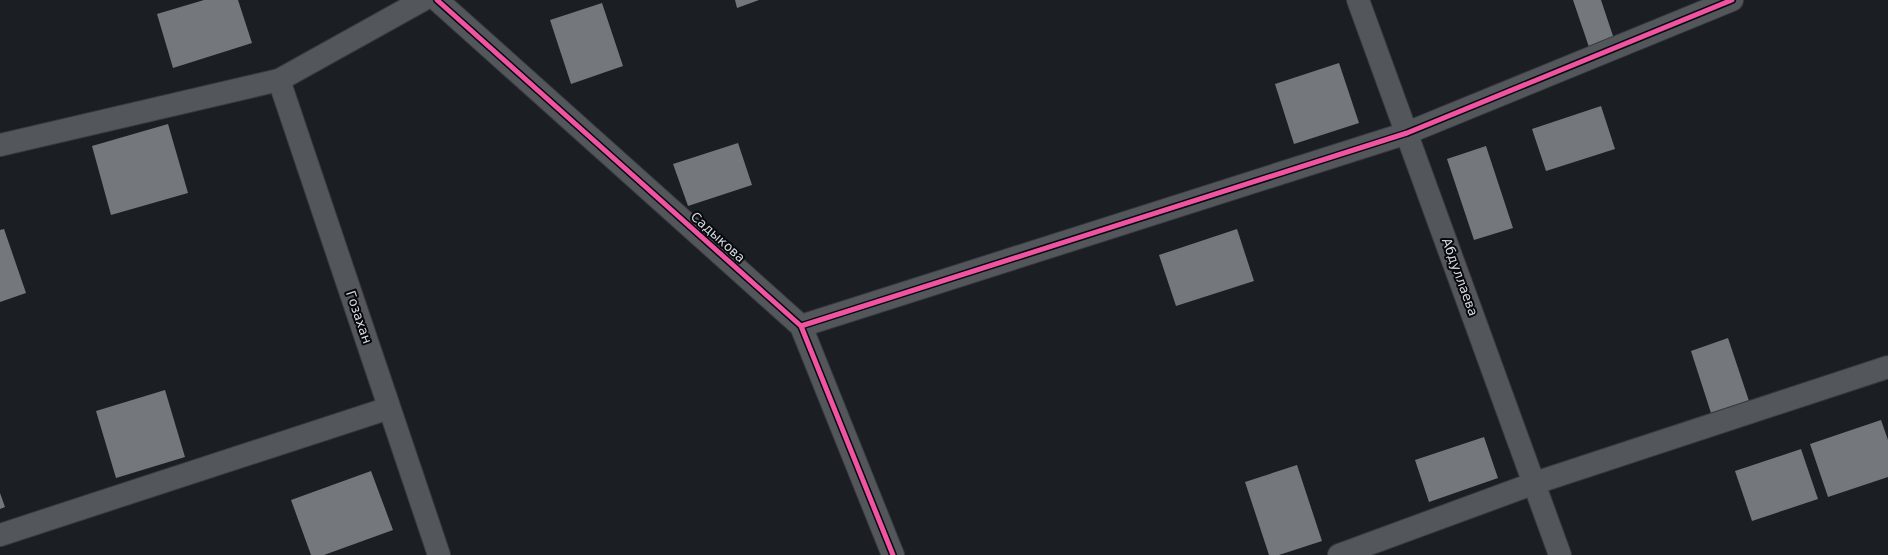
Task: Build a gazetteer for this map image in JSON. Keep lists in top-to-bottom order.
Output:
{
  "streets": {
    "street": ["Садыкова", "Абдуллаева", "Гозахан"]
  }
}
